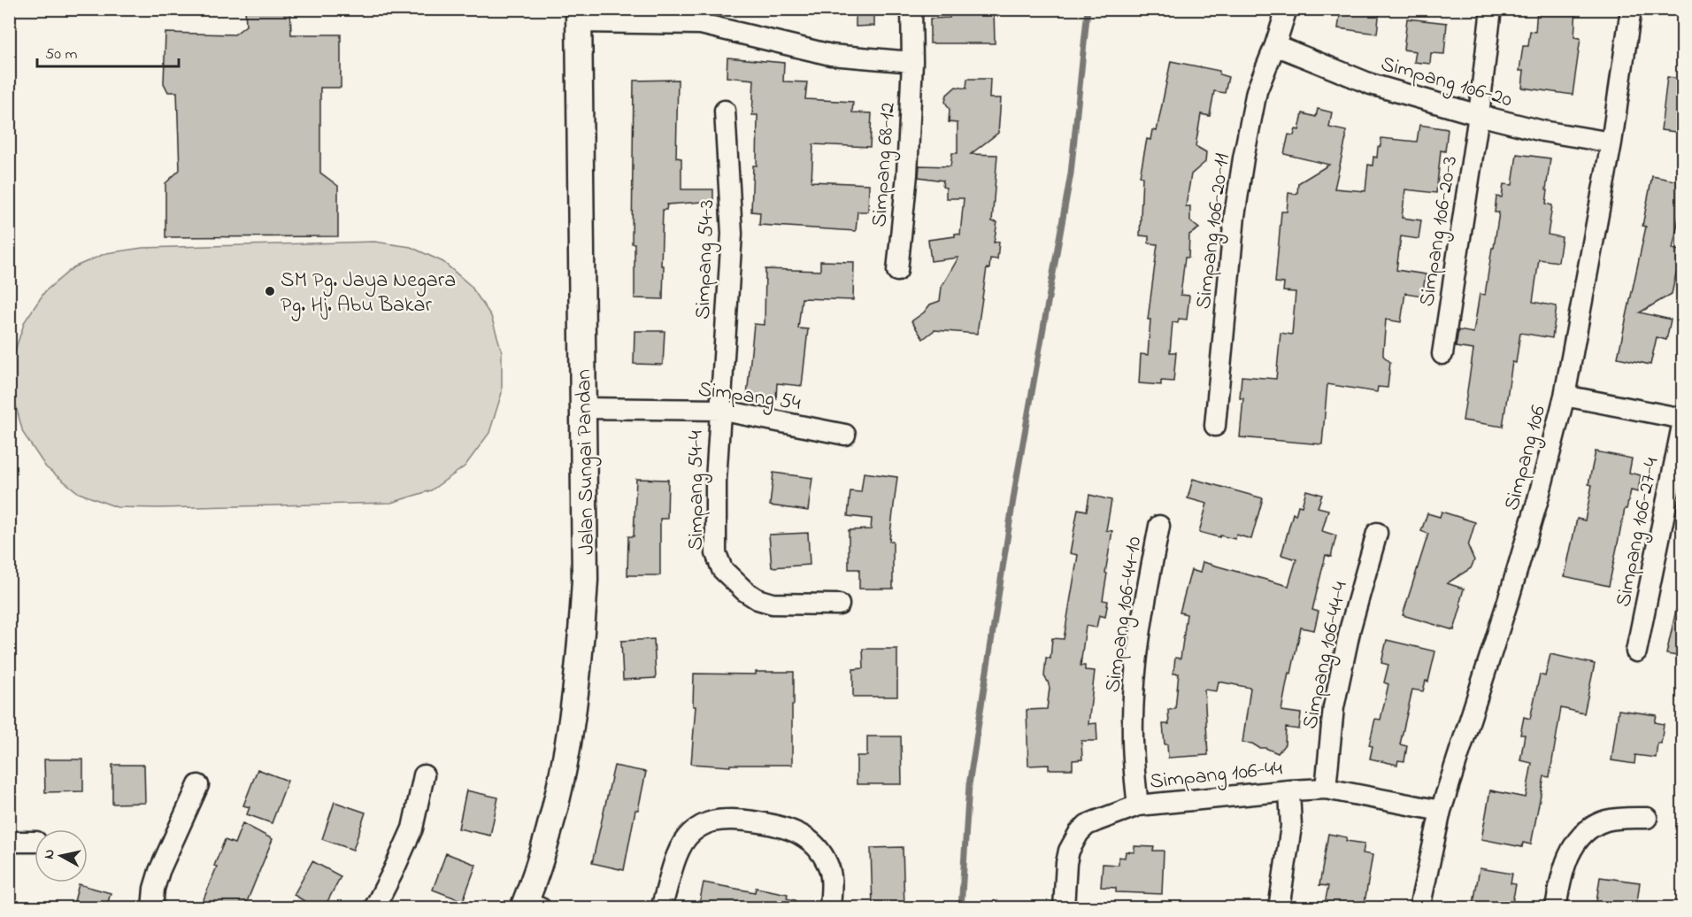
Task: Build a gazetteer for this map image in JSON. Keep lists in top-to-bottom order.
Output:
{
  "streets": {
    "street": [
      "Simpang 106-20",
      "Simpang 68-12",
      "Simpang 106-20-11",
      "Simpang 106-20-3",
      "Simpang 54-3",
      "Simpang 54",
      "Simpang 106",
      "Jalan Sungai Pandan",
      "Simpang 54-4",
      "Simpang 106-27-4",
      "Simpang 106-44-10",
      "Simpang 106-44-4",
      "Simpang 106-44"
    ]
  },
  "crossings": [
    ["Simpang 106-20", "Simpang 106-20-11"],
    ["Simpang 106-20", "Simpang 106-20-3"],
    ["Simpang 106-20", "Simpang 106"],
    ["Simpang 54-3", "Simpang 54"],
    ["Simpang 54-3", "Simpang 54-4"],
    ["Simpang 54", "Jalan Sungai Pandan"],
    ["Simpang 54", "Simpang 54-4"],
    ["Simpang 106", "Simpang 106-44"],
    ["Simpang 106-44-10", "Simpang 106-44"],
    ["Simpang 106-44-4", "Simpang 106-44"]
  ],
  "places": ["SM Pg. Jaya Negara Pg. Hj. Abu Bakar"],
  "scale_bar": "50 m",
  "north": "left"
}
